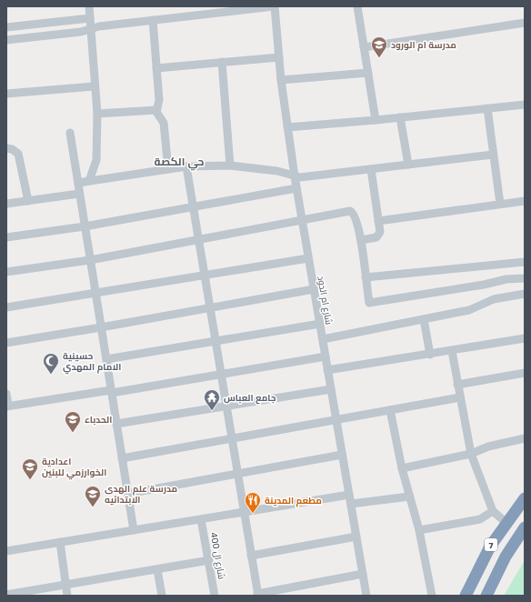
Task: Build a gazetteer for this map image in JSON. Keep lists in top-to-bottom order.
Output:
{
  "streets": {
    "highway": ["7"],
    "street": ["شارع ام الدود", "شارع ال 400"]
  },
  "districts": ["حي الكصة"],
  "places": {
    "school or university": [
      "مدرسة ام الورود",
      "الحدباء",
      "اعدادية الخوارزمي للبنين",
      "مدرسة علم الهدى الابتدائيه"
    ],
    "mosque": ["حسينية الامام المهدي"],
    "temple": ["جامع العباس"],
    "restaurant": ["مطعم المدينة"]
  }
}
